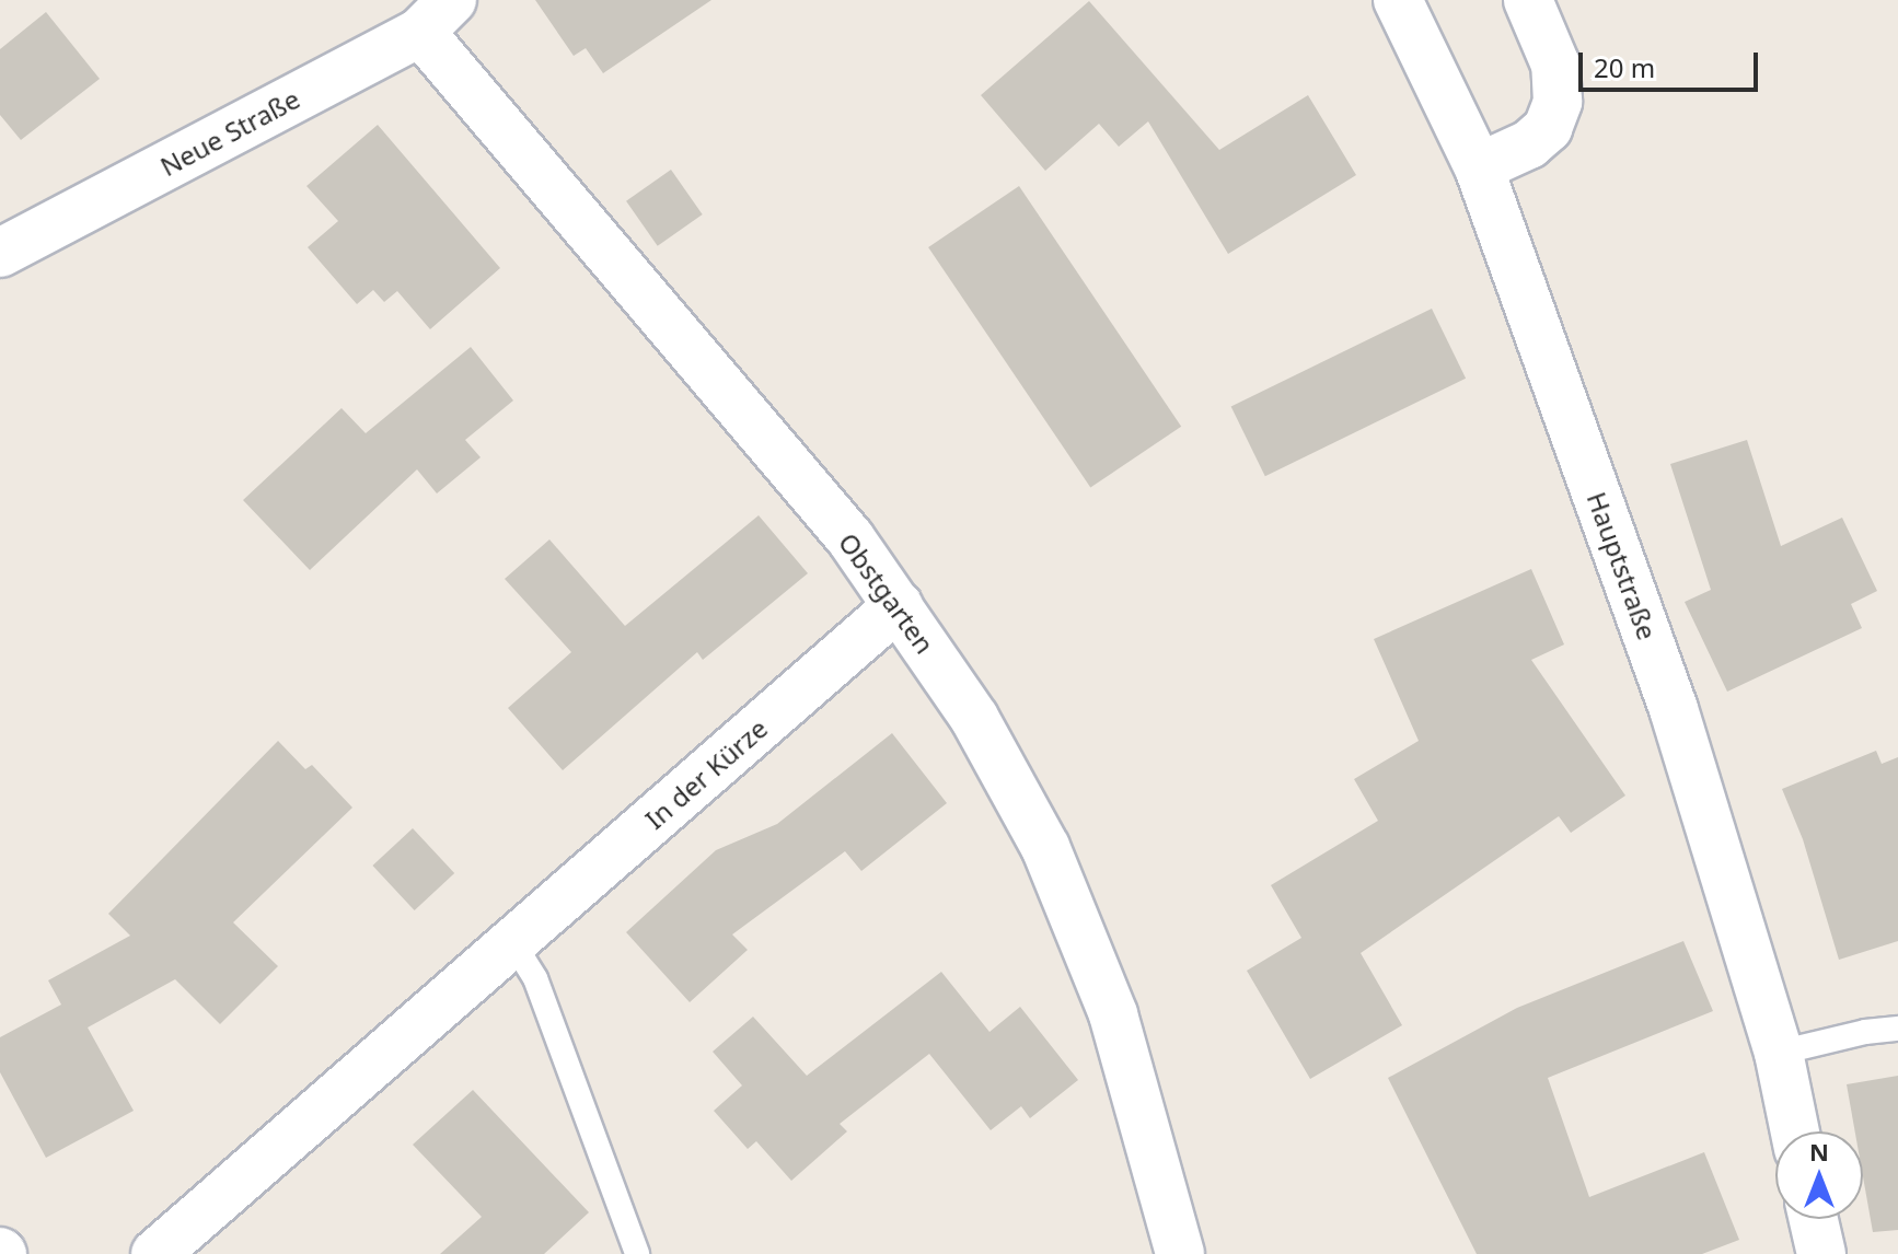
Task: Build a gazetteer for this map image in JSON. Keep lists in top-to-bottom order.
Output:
{
  "streets": {
    "street": [
      "Neue Straße",
      "Hauptstraße",
      "Obstgarten",
      "In der Kürze"
    ]
  },
  "crossings": [
    ["Neue Straße", "Obstgarten"],
    ["Obstgarten", "In der Kürze"]
  ],
  "scale_bar": "20 m",
  "north": "top"
}
